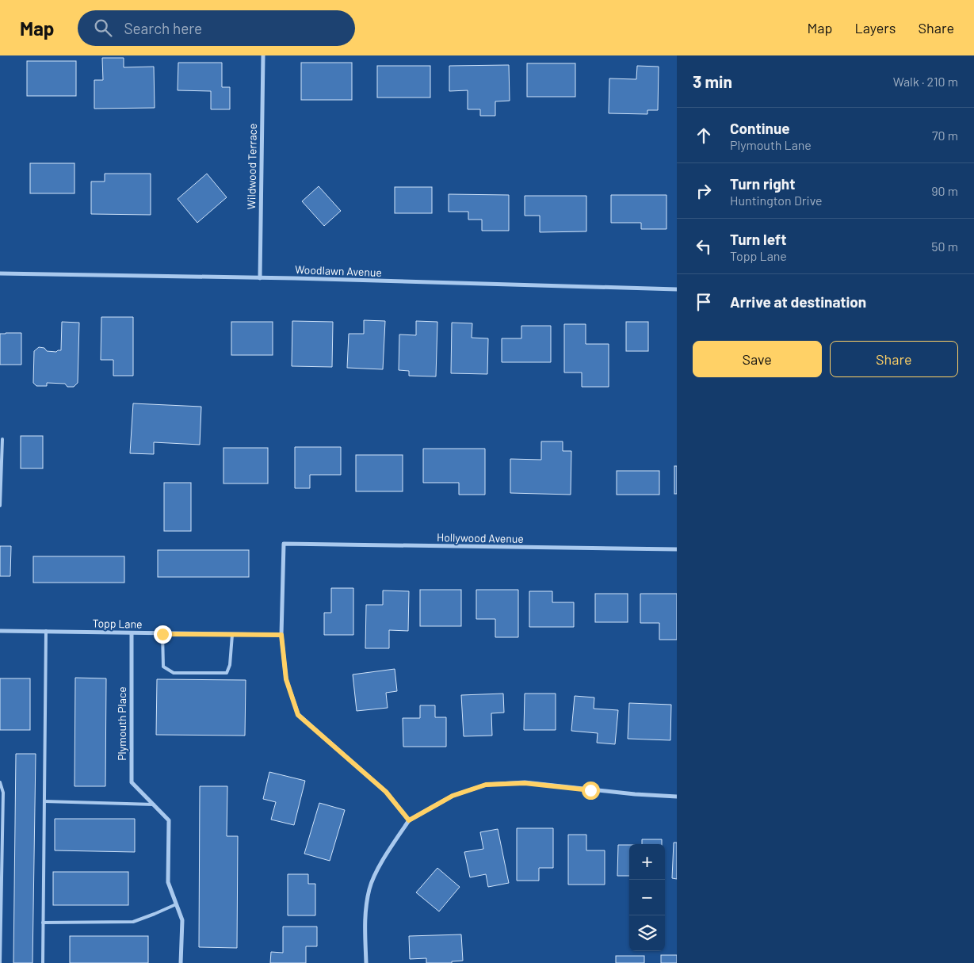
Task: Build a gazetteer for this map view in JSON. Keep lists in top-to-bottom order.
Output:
{
  "streets": {
    "street": [
      "Wildwood Terrace",
      "Woodlawn Avenue",
      "Hollywood Avenue",
      "Topp Lane",
      "Plymouth Place"
    ]
  },
  "crossings": [
    ["Wildwood Terrace", "Woodlawn Avenue"],
    ["Hollywood Avenue", "Topp Lane"],
    ["Topp Lane", "Plymouth Place"]
  ],
  "page": {
    "header": "Map",
    "search": "Search here",
    "nav": ["Map", "Layers", "Share"],
    "heading": ["3 min", "Walk · 210 m"],
    "list": [
      ["Continue", "Plymouth Lane", "70 m"],
      ["Turn right", "Huntington Drive", "90 m"],
      ["Turn left", "Topp Lane", "50 m"],
      "Arrive at destination"
    ],
    "buttons": ["Save", "Share"],
    "map_buttons": ["+", "−"]
  }
}
